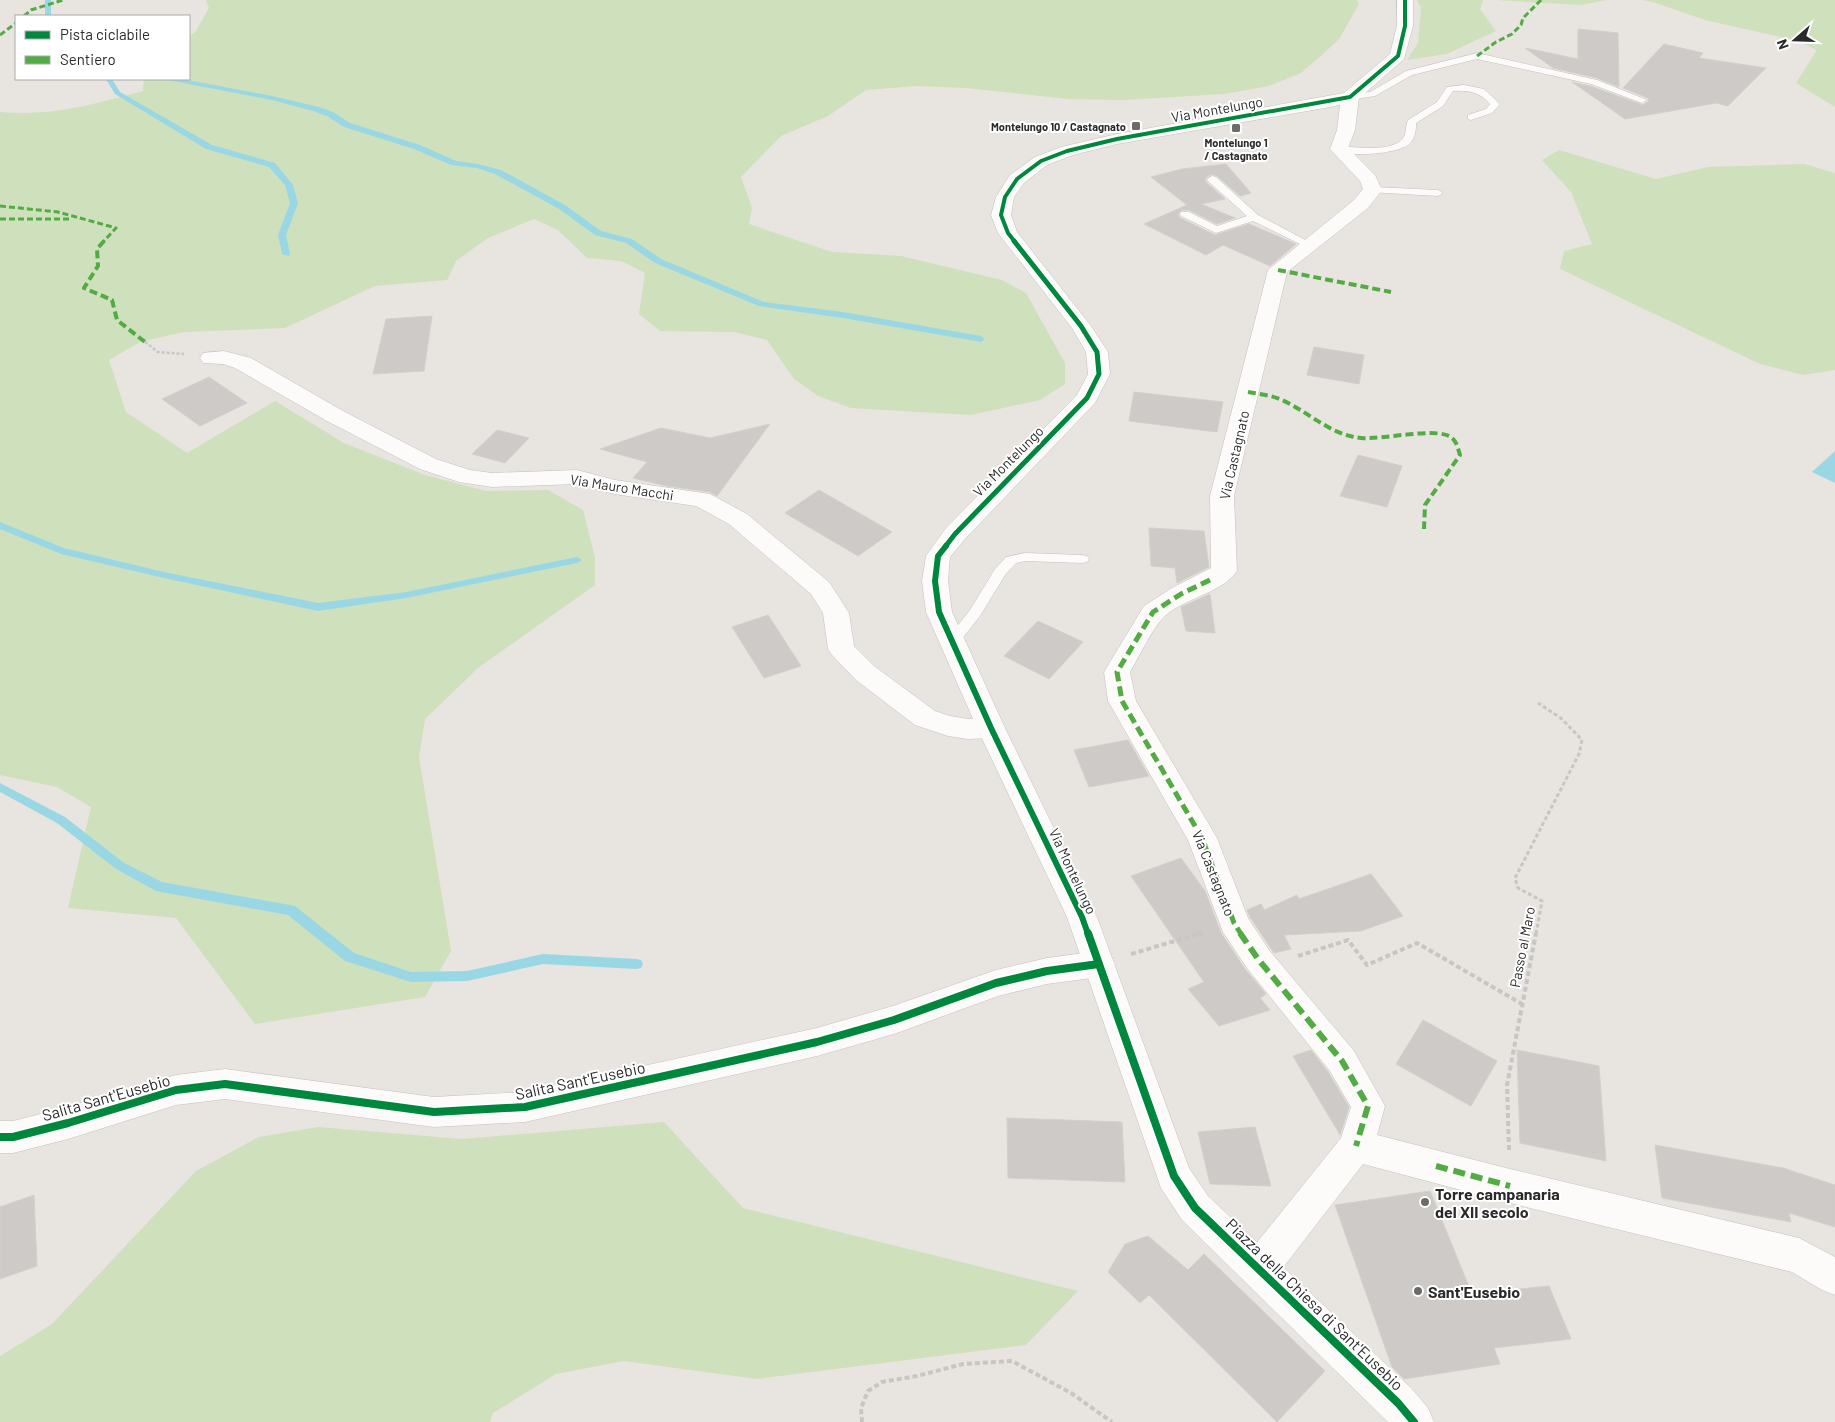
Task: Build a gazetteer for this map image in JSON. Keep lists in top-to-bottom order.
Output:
{
  "streets": {
    "street": [
      "Via Montelungo",
      "Via Castagnato",
      "Via Mauro Macchi",
      "Salita Sant'Eusebio",
      "Piazza della Chiesa di Sant'Eusebio"
    ],
    "path": ["Passo al Maro"]
  },
  "crossings": [
    ["Via Montelungo", "Via Mauro Macchi"],
    ["Via Montelungo", "Salita Sant'Eusebio"],
    ["Via Montelungo", "Piazza della Chiesa di Sant'Eusebio"],
    ["Via Castagnato", "Piazza della Chiesa di Sant'Eusebio"]
  ],
  "places": {
    "transit": ["Montelungo 10 / Castagnato", "Montelungo 1 / Castagnato"],
    "other": ["Torre campanaria del XII secolo", "Sant'Eusebio"]
  },
  "legend": ["Pista ciclabile", "Sentiero"],
  "north": "left"
}
